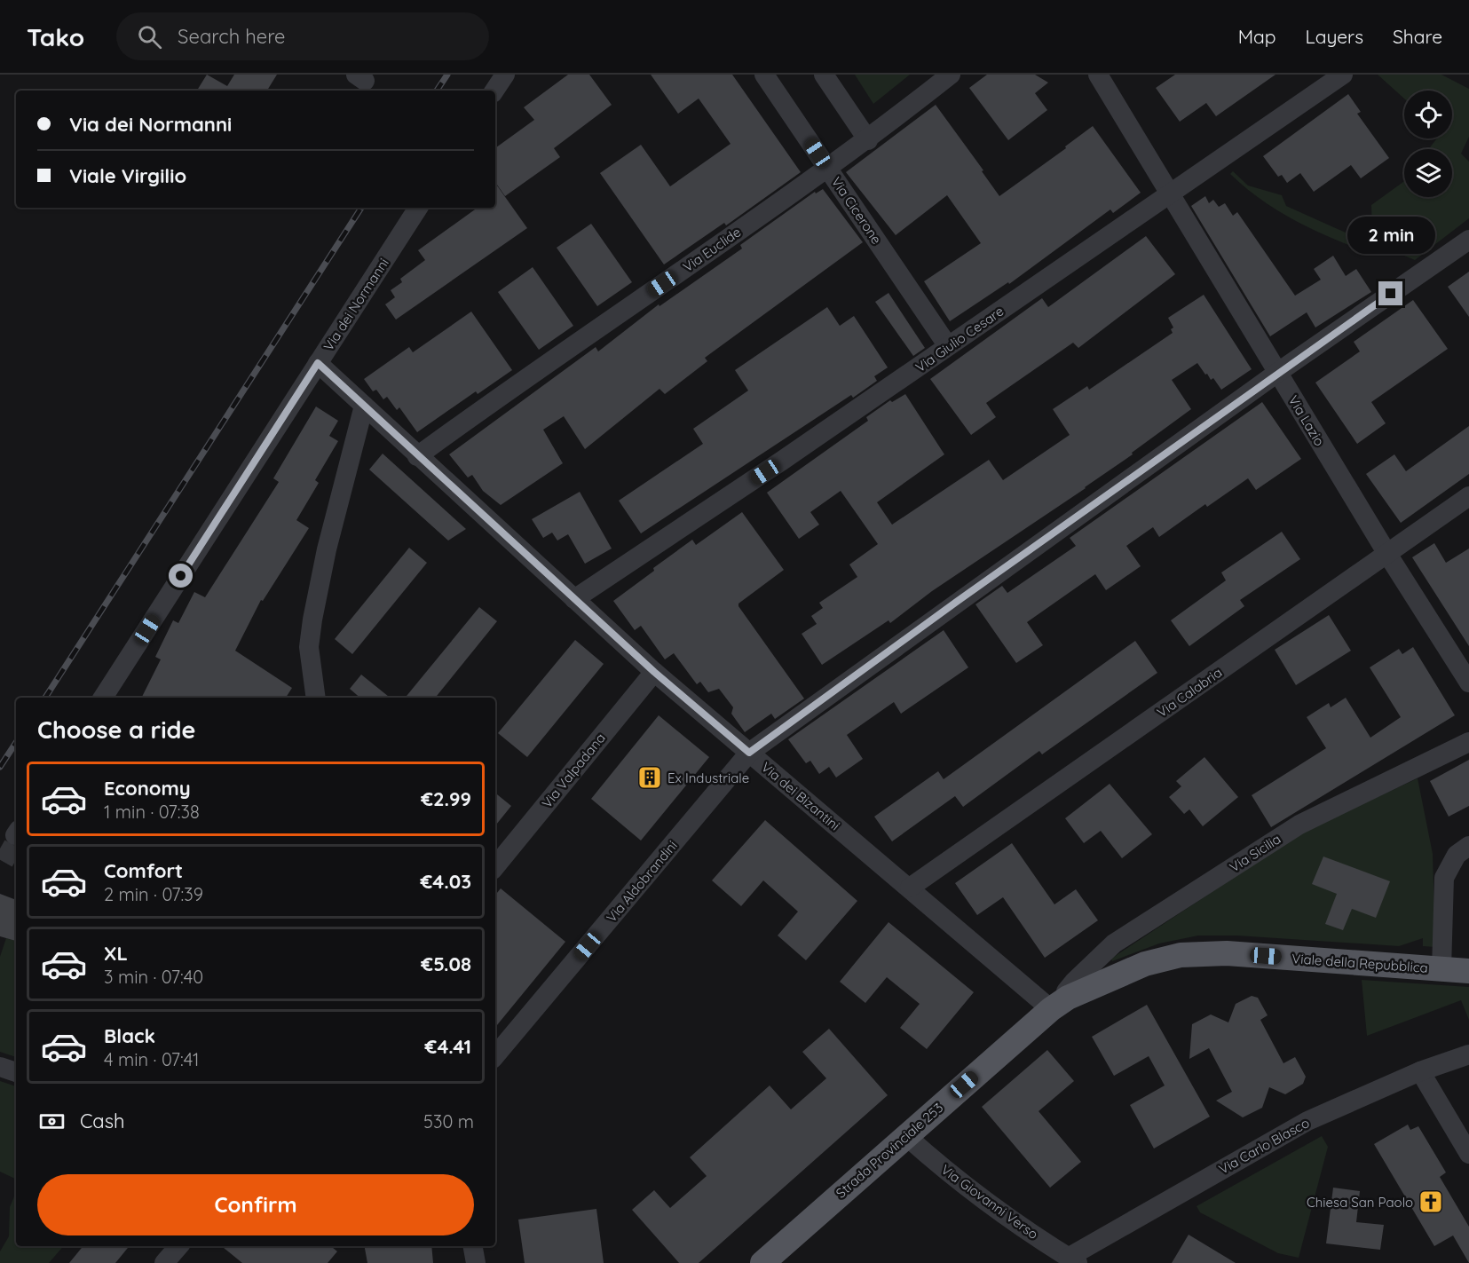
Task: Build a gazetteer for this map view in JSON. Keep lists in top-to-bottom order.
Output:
{
  "streets": {
    "main road": ["Viale della Repubblica", "Strada Provinciale 253"],
    "street": [
      "Via Cicerone",
      "Via Euclide",
      "Via dei Normanni",
      "Via Giulio Cesare",
      "Via Lazio",
      "Via Calabria",
      "Via Valpadana",
      "Via dei Bizantini",
      "Via Sicilia",
      "Via Aldobrandini",
      "Via Carlo Blasco",
      "Via Giovanni Verso"
    ]
  },
  "crossings": [
    ["Via Cicerone", "Via Euclide"],
    ["Via Cicerone", "Via Giulio Cesare"],
    ["Via Euclide", "Via dei Bizantini"],
    ["Via dei Normanni", "Via dei Bizantini"],
    ["Via Giulio Cesare", "Via Lazio"],
    ["Via Giulio Cesare", "Via dei Bizantini"],
    ["Via Lazio", "Via Calabria"],
    ["Via Lazio", "Via Aldobrandini"],
    ["Via Calabria", "Via dei Bizantini"],
    ["Via Valpadana", "Via dei Bizantini"],
    ["Via dei Bizantini", "Via Sicilia"],
    ["Via dei Bizantini", "Via Aldobrandini"],
    ["Via dei Bizantini", "Viale della Repubblica"],
    ["Via dei Bizantini", "Strada Provinciale 253"],
    ["Via Sicilia", "Viale della Repubblica"],
    ["Via Sicilia", "Strada Provinciale 253"],
    ["Viale della Repubblica", "Strada Provinciale 253"],
    ["Via Carlo Blasco", "Via Giovanni Verso"],
    ["Strada Provinciale 253", "Via Giovanni Verso"]
  ],
  "places": {
    "building": ["Ex Industriale"],
    "church": ["Chiesa San Paolo"]
  },
  "page": {
    "header": "Tako",
    "search": "Search here",
    "nav": ["Map", "Layers", "Share"],
    "banner": ["Via dei Normanni", "Viale Virgilio"],
    "bubble": "2 min",
    "heading": "Choose a ride",
    "list": [
      {
        "name": "Economy",
        "note": "1 min · 07:38",
        "value": "€2.99"
      },
      {
        "name": "Comfort",
        "note": "2 min · 07:39",
        "value": "€4.03"
      },
      {
        "name": "XL",
        "note": "3 min · 07:40",
        "value": "€5.08"
      },
      {
        "name": "Black",
        "note": "4 min · 07:41",
        "value": "€4.41"
      }
    ],
    "pay": ["Cash", "530 m"],
    "buttons": "Confirm"
  }
}
